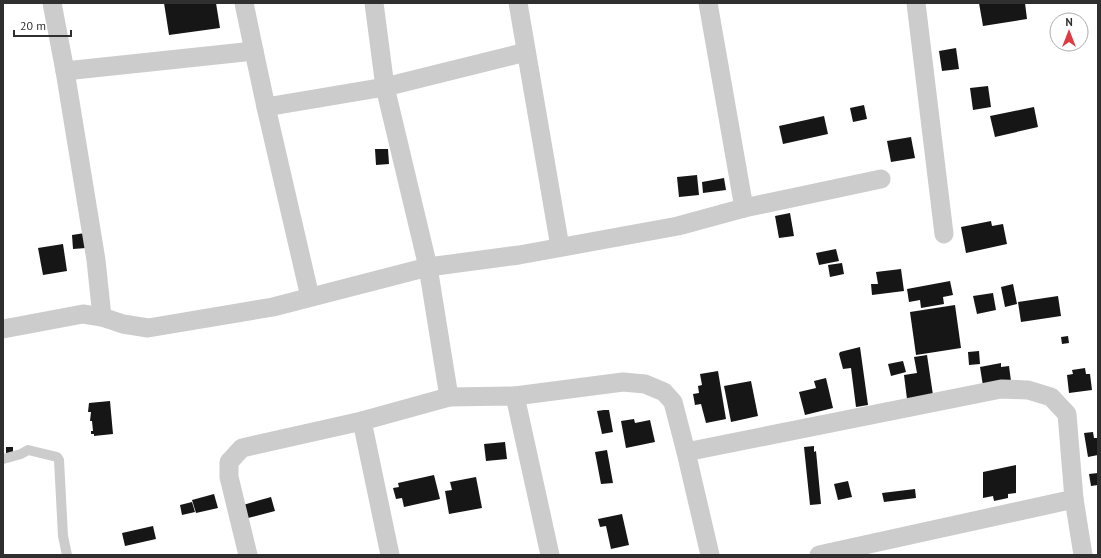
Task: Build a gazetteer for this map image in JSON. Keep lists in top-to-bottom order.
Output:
{
  "scale_bar": "20 m",
  "north": "top"
}
